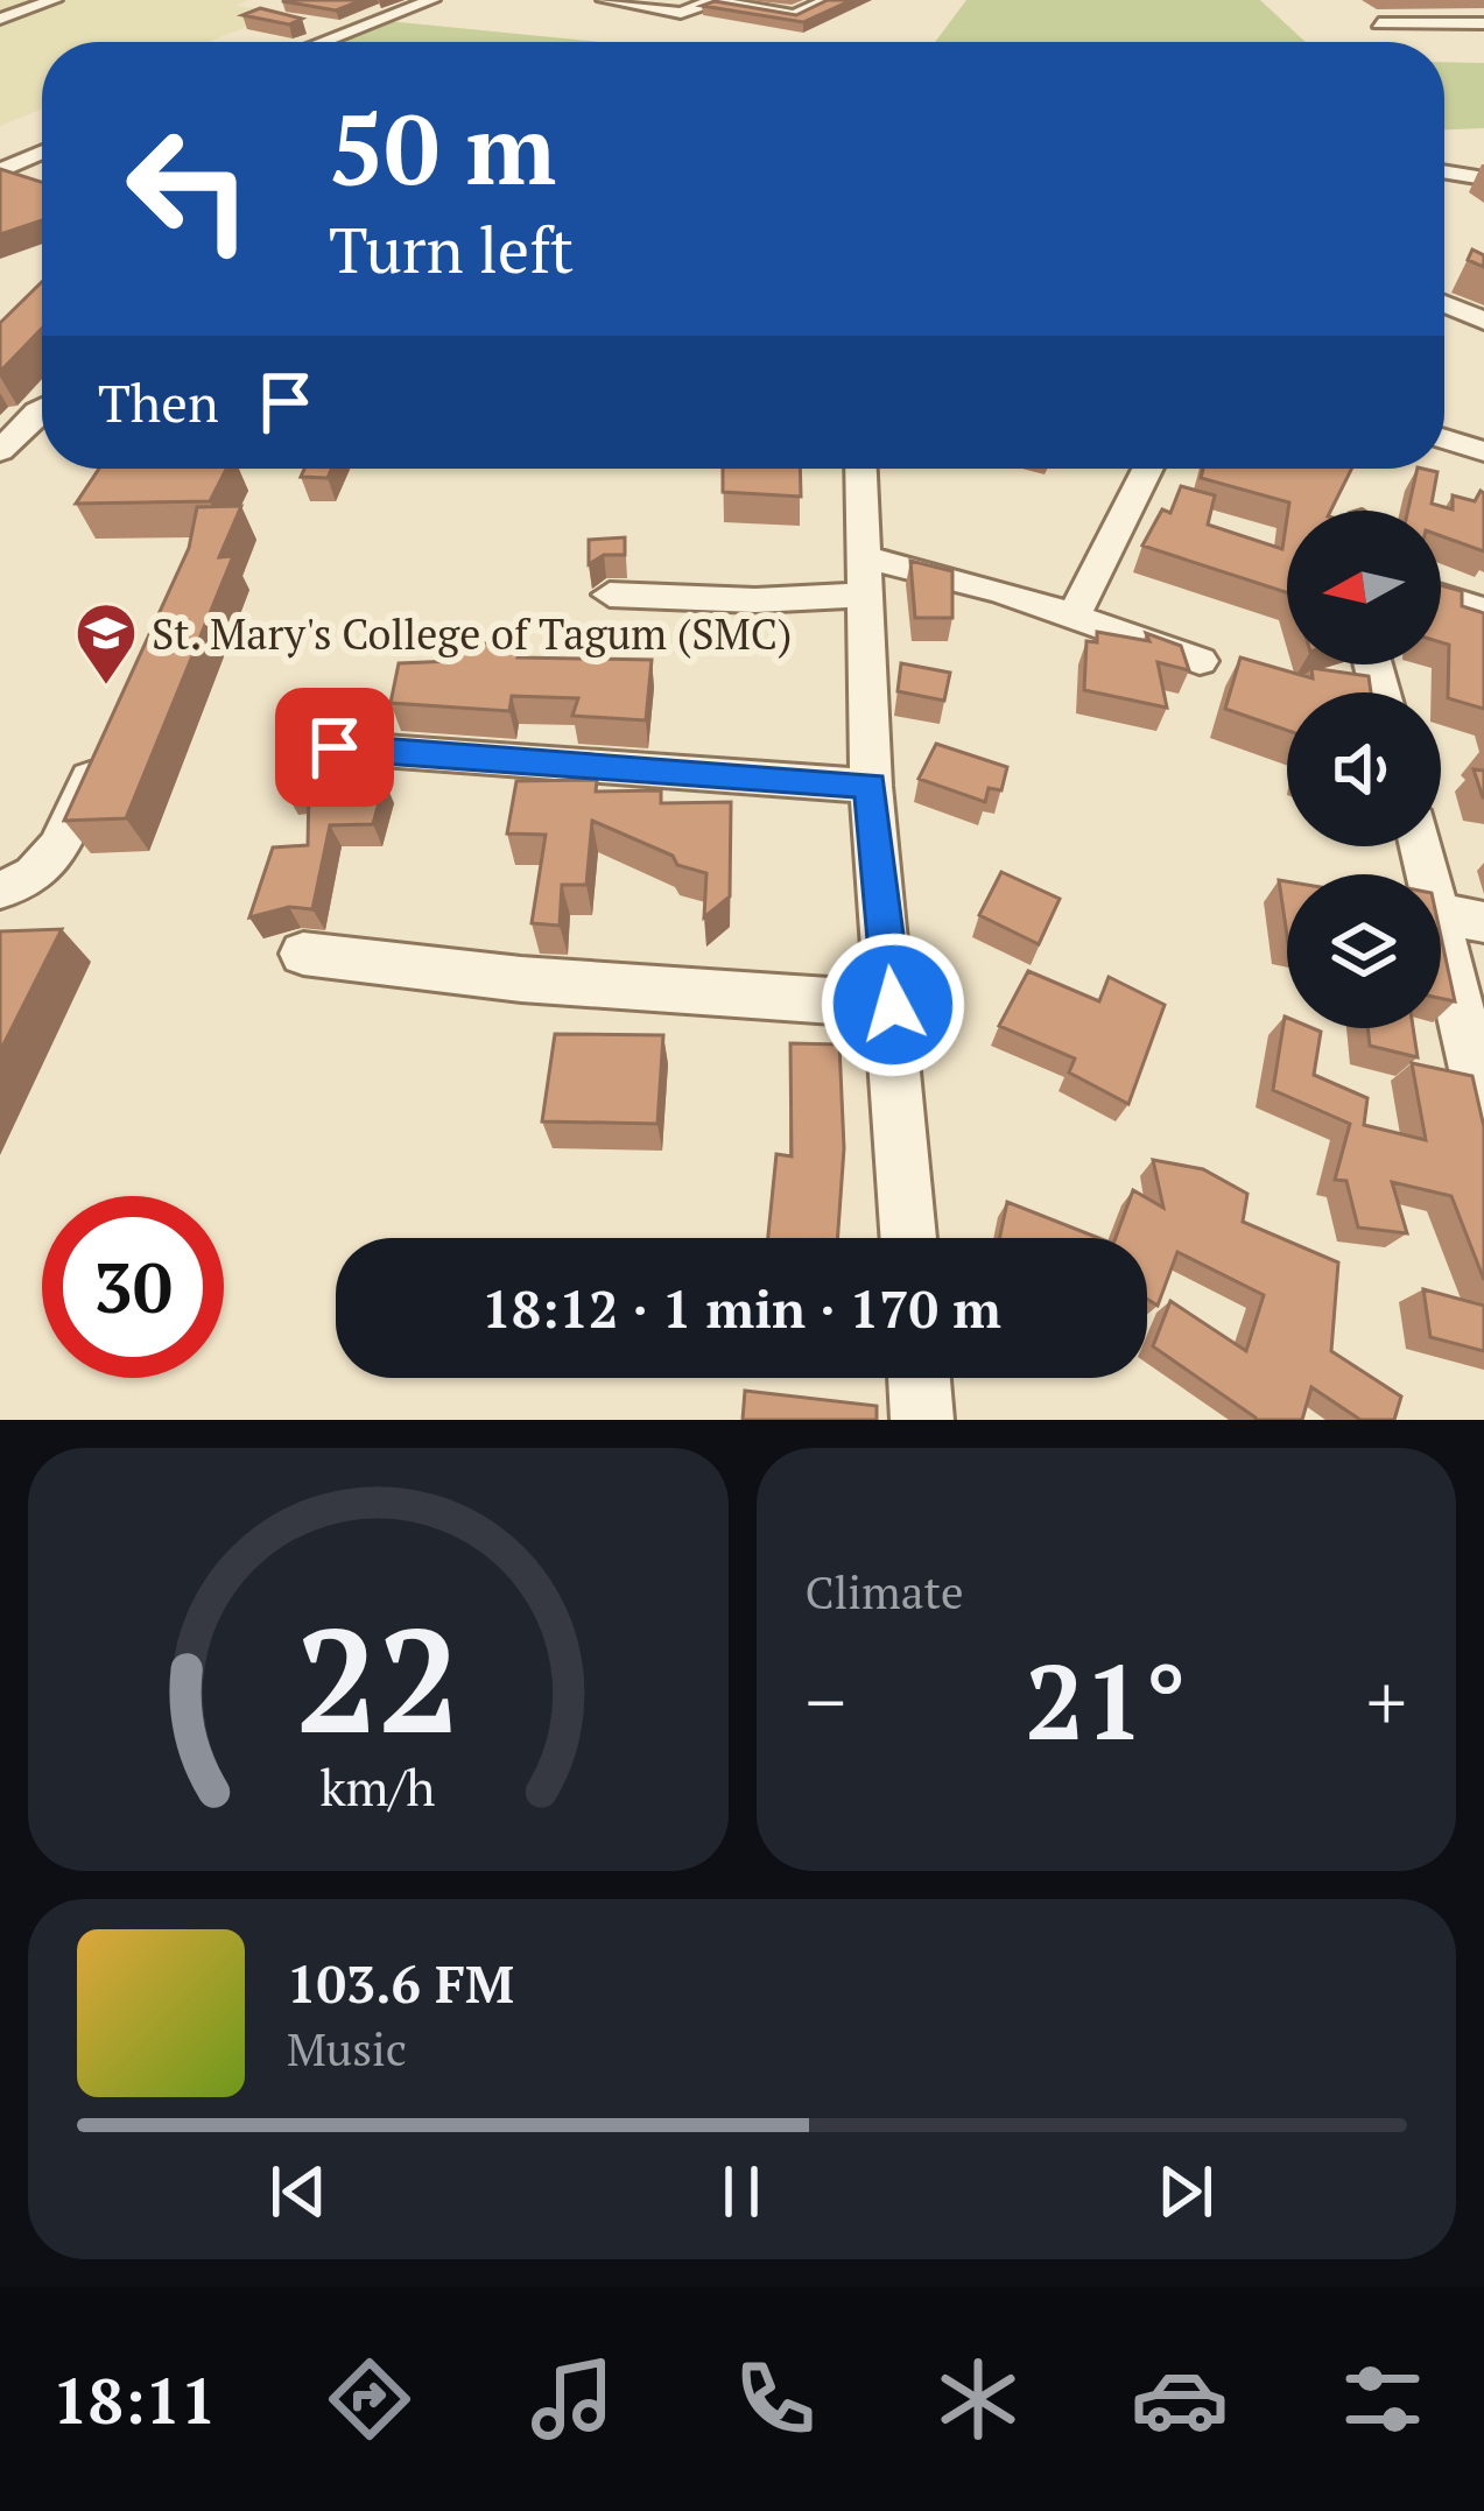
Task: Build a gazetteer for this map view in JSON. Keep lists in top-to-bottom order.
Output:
{
  "places": {
    "school or university": ["St. Mary's College of Tagum (SMC)"]
  },
  "north": "left",
  "page": {
    "turn": ["50 m", "Turn left"],
    "then": "Then",
    "limit": "30",
    "trip": "18:12 · 1 min · 170 m",
    "tile": "Climate",
    "heat": ["−", "21°", "+"],
    "song": ["103.6 FM", "Music"],
    "tabs": "18:11",
    "gauge": ["22", "km/h"]
  }
}
